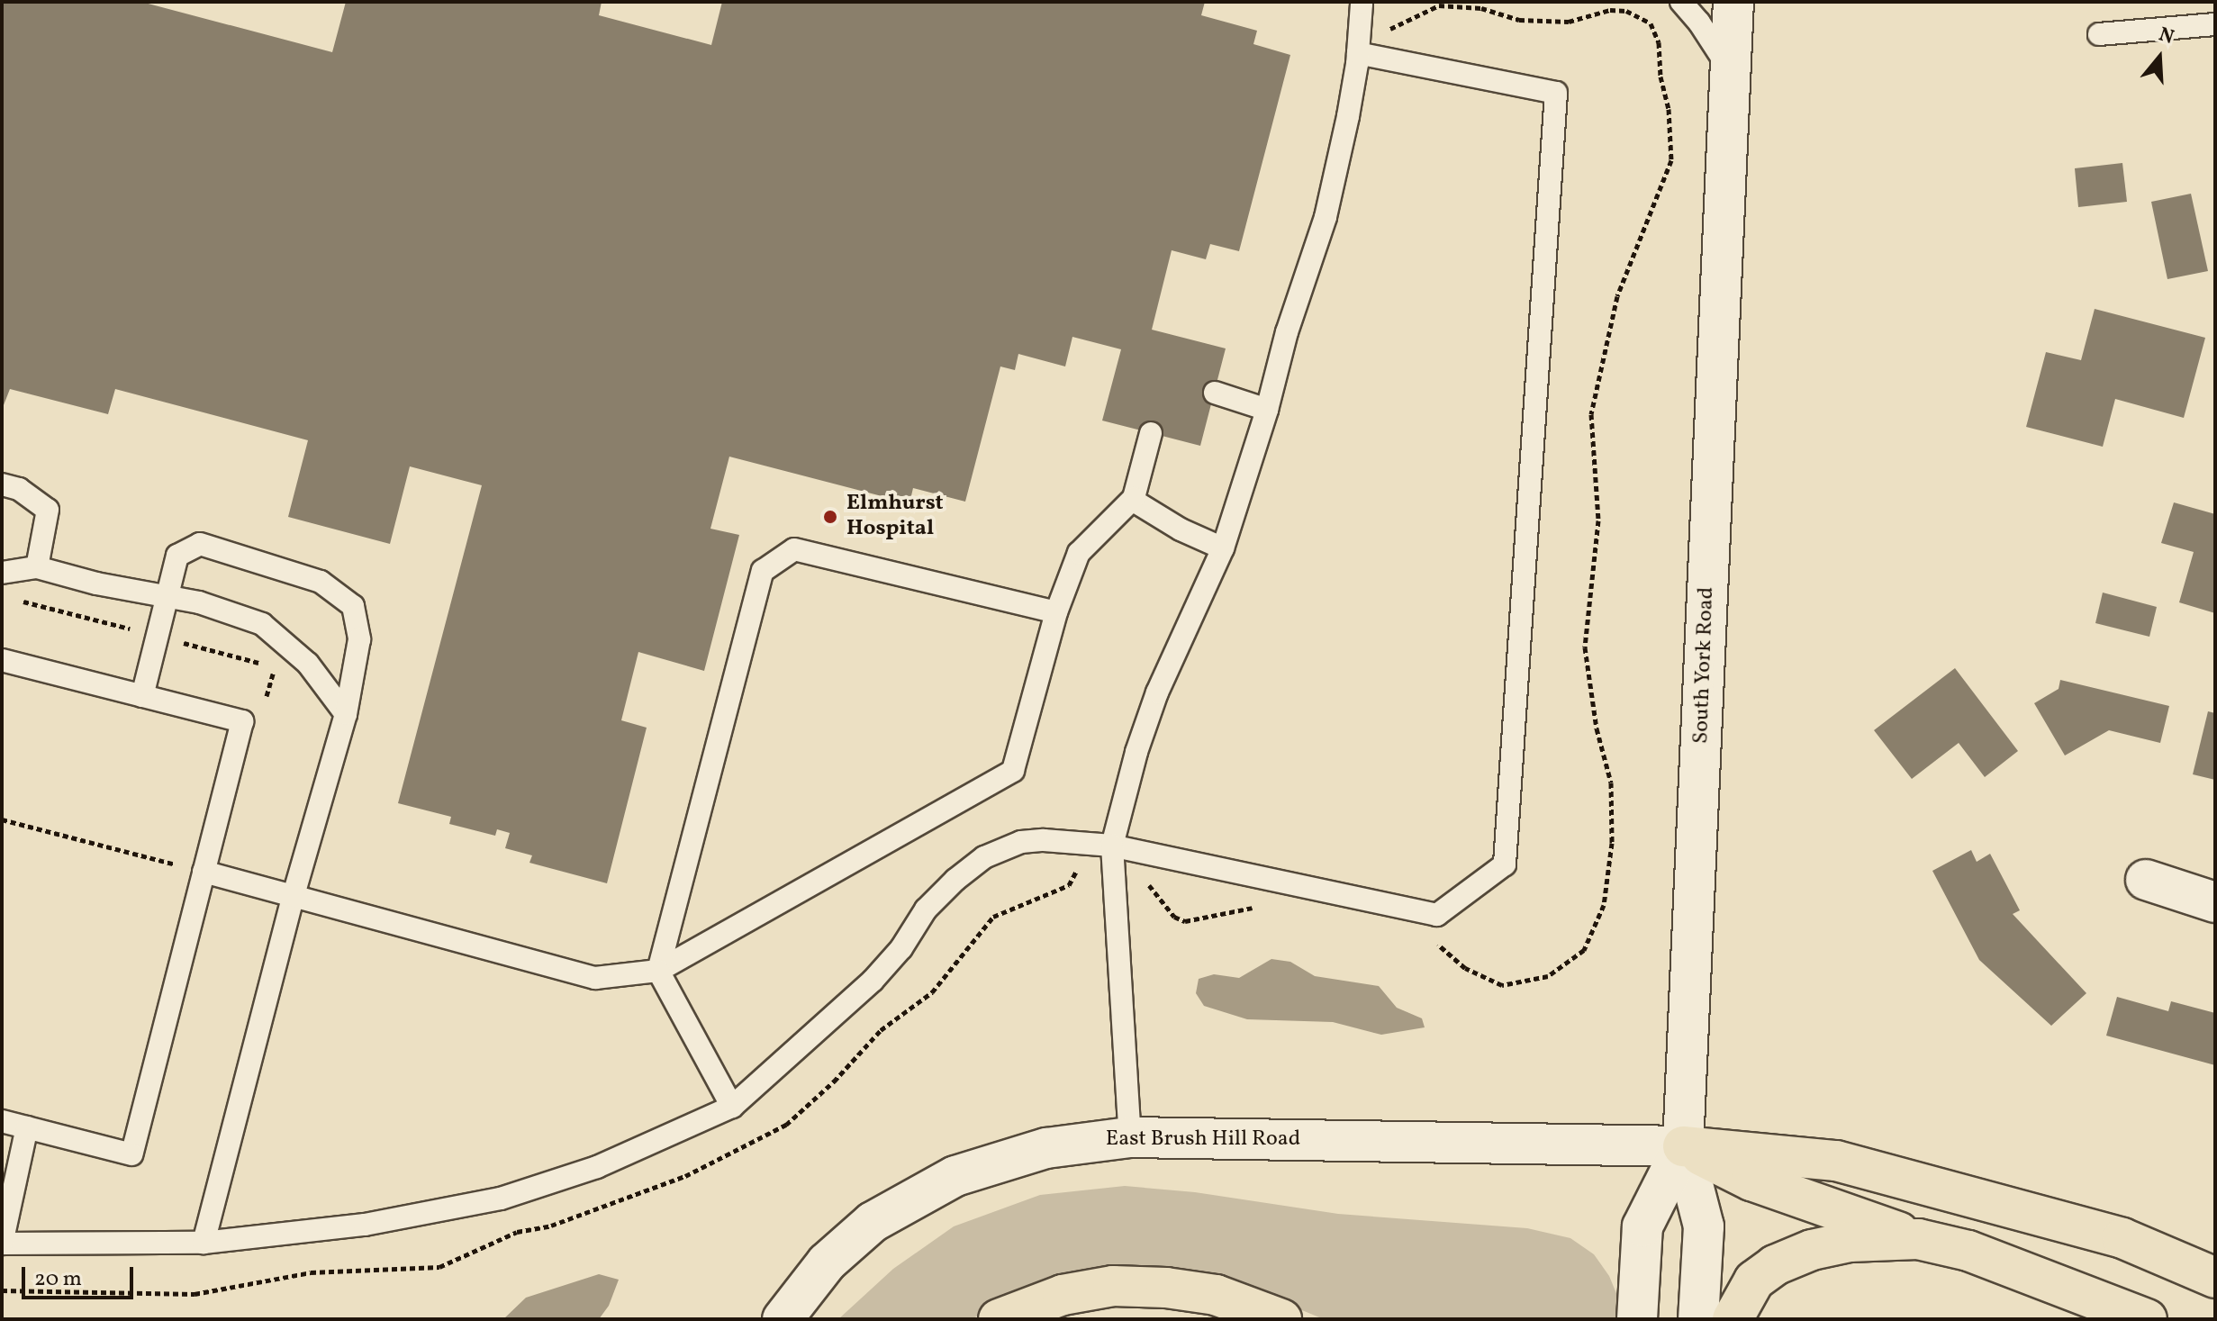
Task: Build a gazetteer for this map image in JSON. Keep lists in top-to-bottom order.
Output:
{
  "streets": {
    "main road": ["South York Road", "East Brush Hill Road"]
  },
  "crossings": [
    ["South York Road", "East Brush Hill Road"]
  ],
  "places": ["Elmhurst Hospital"],
  "scale_bar": "20 m",
  "north": "top"
}
